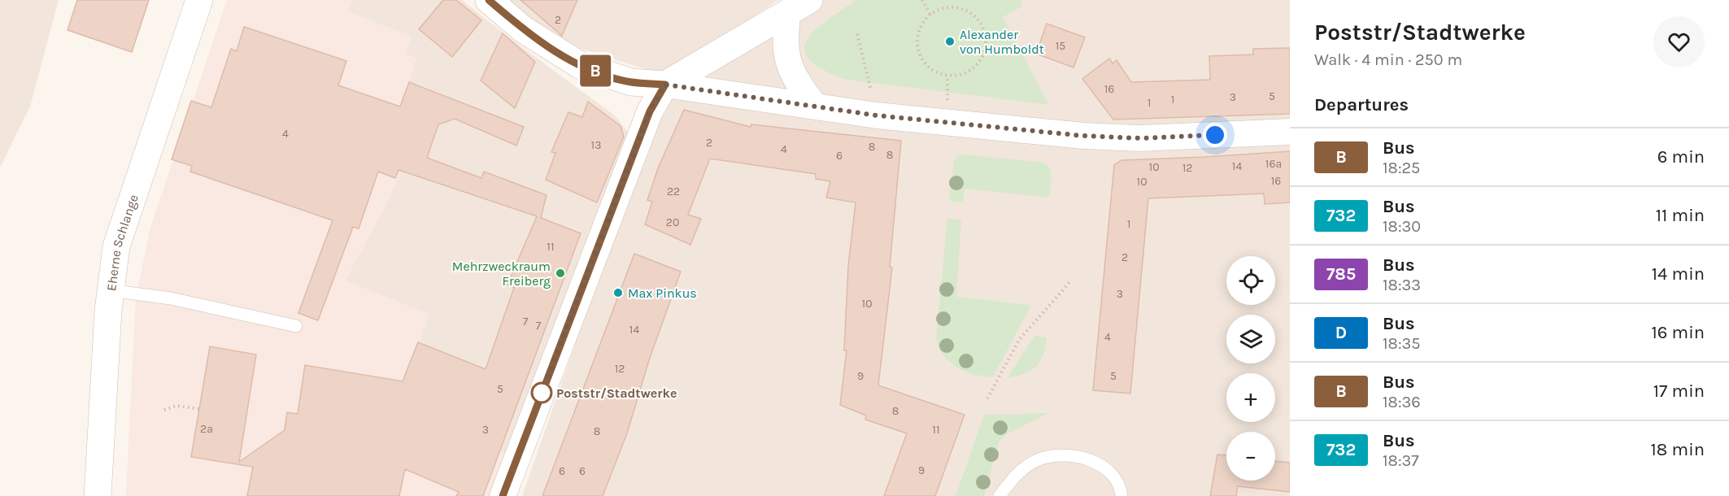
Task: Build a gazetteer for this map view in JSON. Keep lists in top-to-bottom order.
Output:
{
  "streets": {
    "main road": ["Eherne Schlange"]
  },
  "places": [
    "Alexander von Humboldt",
    "Mehrzweckraum Freiberg",
    "Max Pinkus",
    "Poststr/Stadtwerke"
  ],
  "lines": ["bus line B"],
  "house_numbers": [
    "2",
    "15",
    "16",
    "5",
    "3",
    "1",
    "1",
    "4",
    "2",
    "13",
    "8",
    "4",
    "8",
    "6",
    "16a",
    "14",
    "10",
    "12",
    "16",
    "10",
    "22",
    "20",
    "1",
    "11",
    "2",
    "3",
    "10",
    "7",
    "7",
    "14",
    "4",
    "12",
    "9",
    "5",
    "5",
    "8",
    "2a",
    "3",
    "11",
    "8",
    "9",
    "6",
    "6"
  ],
  "page": {
    "on_map": "B",
    "heading": [
      ["Poststr/Stadtwerke", "Walk · 4 min · 250 m"],
      "Departures"
    ],
    "list": [
      {
        "mark": "B",
        "name": "Bus",
        "note": "18:25",
        "value": "6 min"
      },
      {
        "mark": "732",
        "name": "Bus",
        "note": "18:30",
        "value": "11 min"
      },
      {
        "mark": "785",
        "name": "Bus",
        "note": "18:33",
        "value": "14 min"
      },
      {
        "mark": "D",
        "name": "Bus",
        "note": "18:35",
        "value": "16 min"
      },
      {
        "mark": "B",
        "name": "Bus",
        "note": "18:36",
        "value": "17 min"
      },
      {
        "mark": "732",
        "name": "Bus",
        "note": "18:37",
        "value": "18 min"
      }
    ],
    "map_buttons": ["+", "−"]
  }
}
